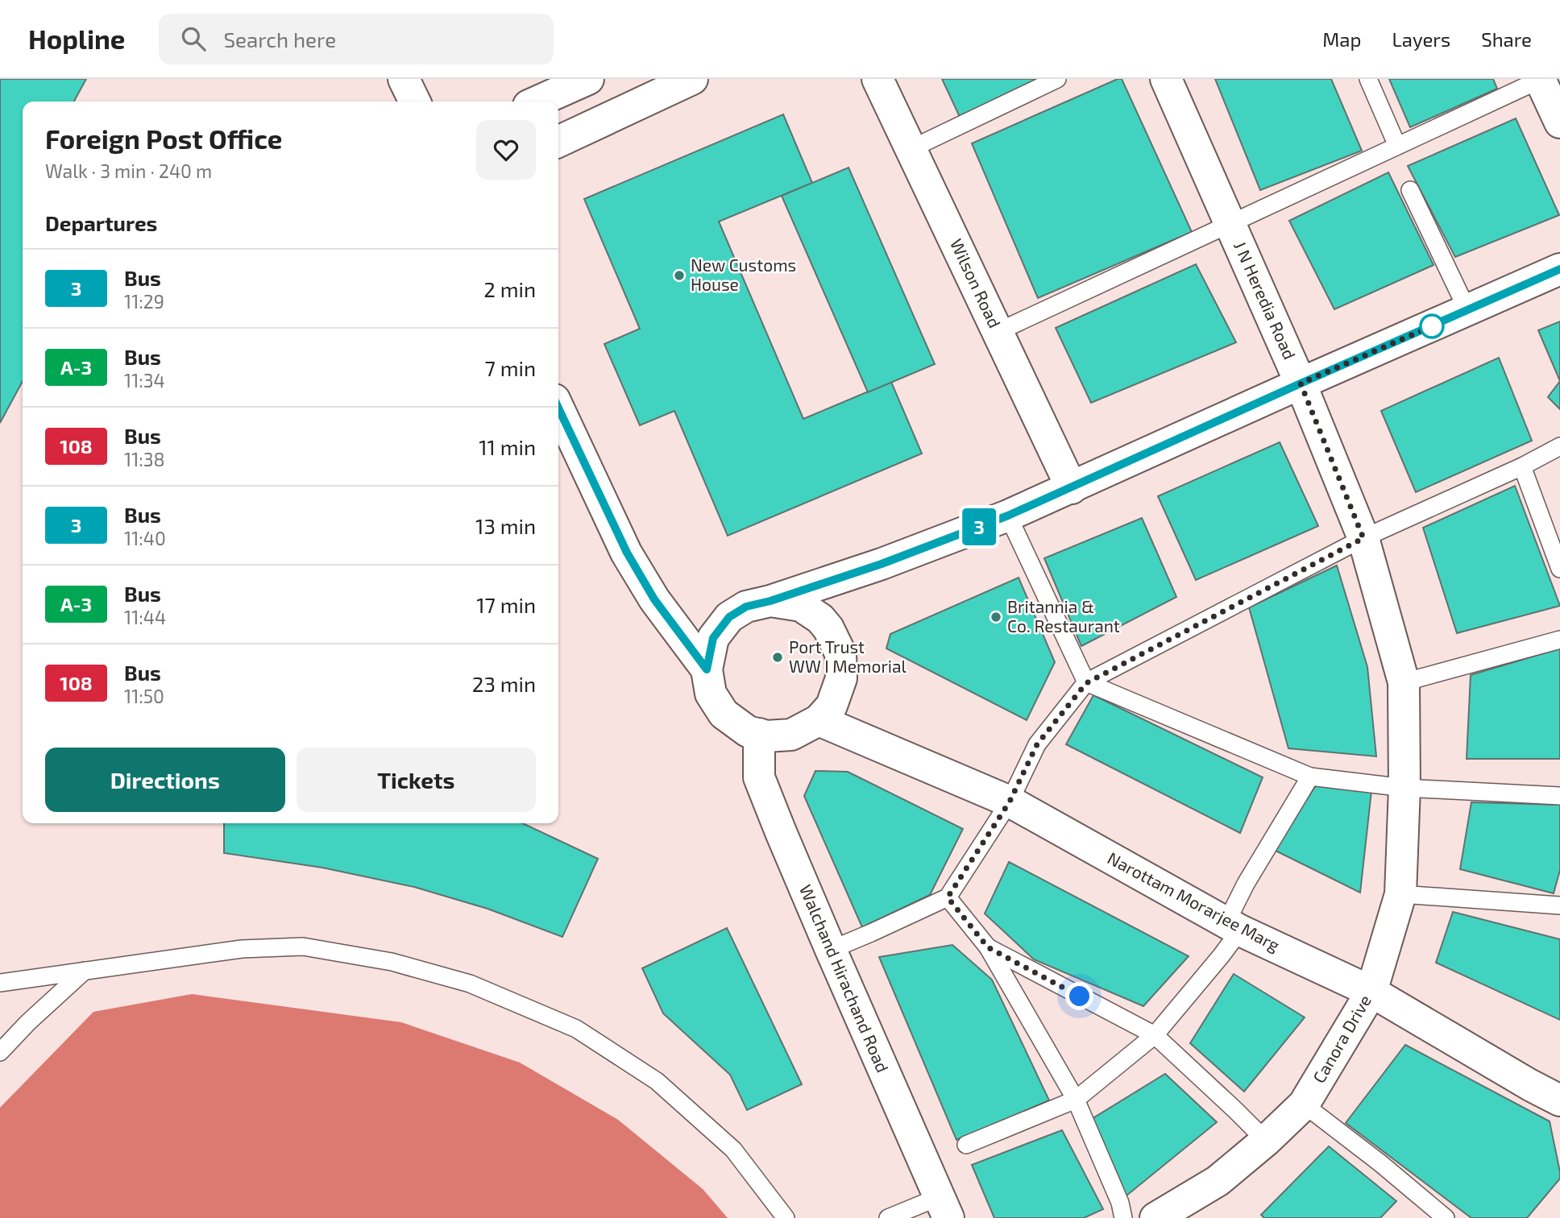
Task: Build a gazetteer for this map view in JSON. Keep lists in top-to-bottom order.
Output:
{
  "streets": {
    "street": [
      "Wilson Road",
      "J N Heredia Road",
      "Narottam Morarjee Marg",
      "Walchand Hirachand Road",
      "Canora Drive"
    ]
  },
  "crossings": [
    ["J N Heredia Road", "Canora Drive"],
    ["Narottam Morarjee Marg", "Walchand Hirachand Road"],
    ["Narottam Morarjee Marg", "Canora Drive"]
  ],
  "places": ["New Customs House", "Britannia & Co. Restaurant", "Port Trust WW I Memorial"],
  "lines": ["bus line 3"],
  "page": {
    "header": "Hopline",
    "search": "Search here",
    "nav": ["Map", "Layers", "Share"],
    "on_map": "3",
    "heading": [
      ["Foreign Post Office", "Walk · 3 min · 240 m"],
      "Departures"
    ],
    "list": [
      {
        "mark": "3",
        "name": "Bus",
        "note": "11:29",
        "value": "2 min"
      },
      {
        "mark": "A-3",
        "name": "Bus",
        "note": "11:34",
        "value": "7 min"
      },
      {
        "mark": "108",
        "name": "Bus",
        "note": "11:38",
        "value": "11 min"
      },
      {
        "mark": "3",
        "name": "Bus",
        "note": "11:40",
        "value": "13 min"
      },
      {
        "mark": "A-3",
        "name": "Bus",
        "note": "11:44",
        "value": "17 min"
      },
      {
        "mark": "108",
        "name": "Bus",
        "note": "11:50",
        "value": "23 min"
      }
    ],
    "buttons": ["Directions", "Tickets"]
  }
}
